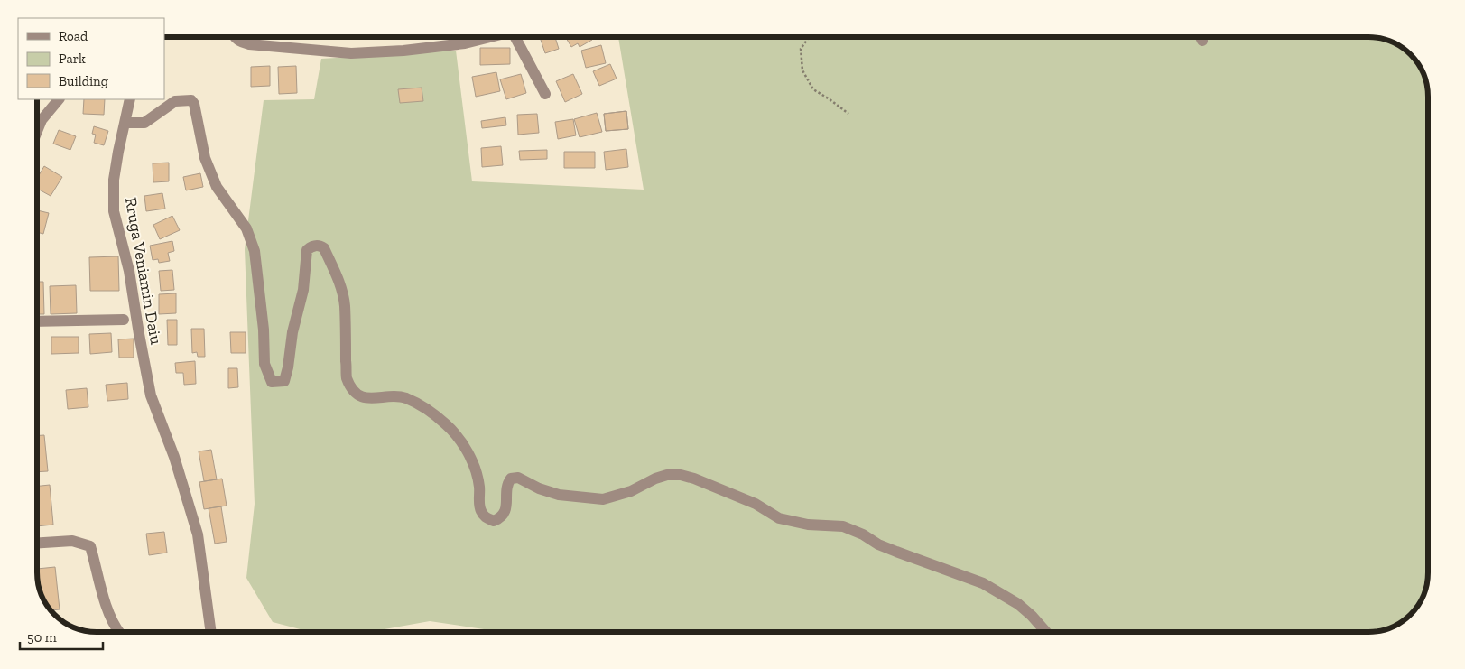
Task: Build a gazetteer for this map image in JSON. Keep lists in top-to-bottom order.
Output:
{
  "streets": {
    "street": ["Rruga Veniamin Daiu"]
  },
  "legend": ["Road", "Park", "Building"],
  "scale_bar": "50 m"
}
